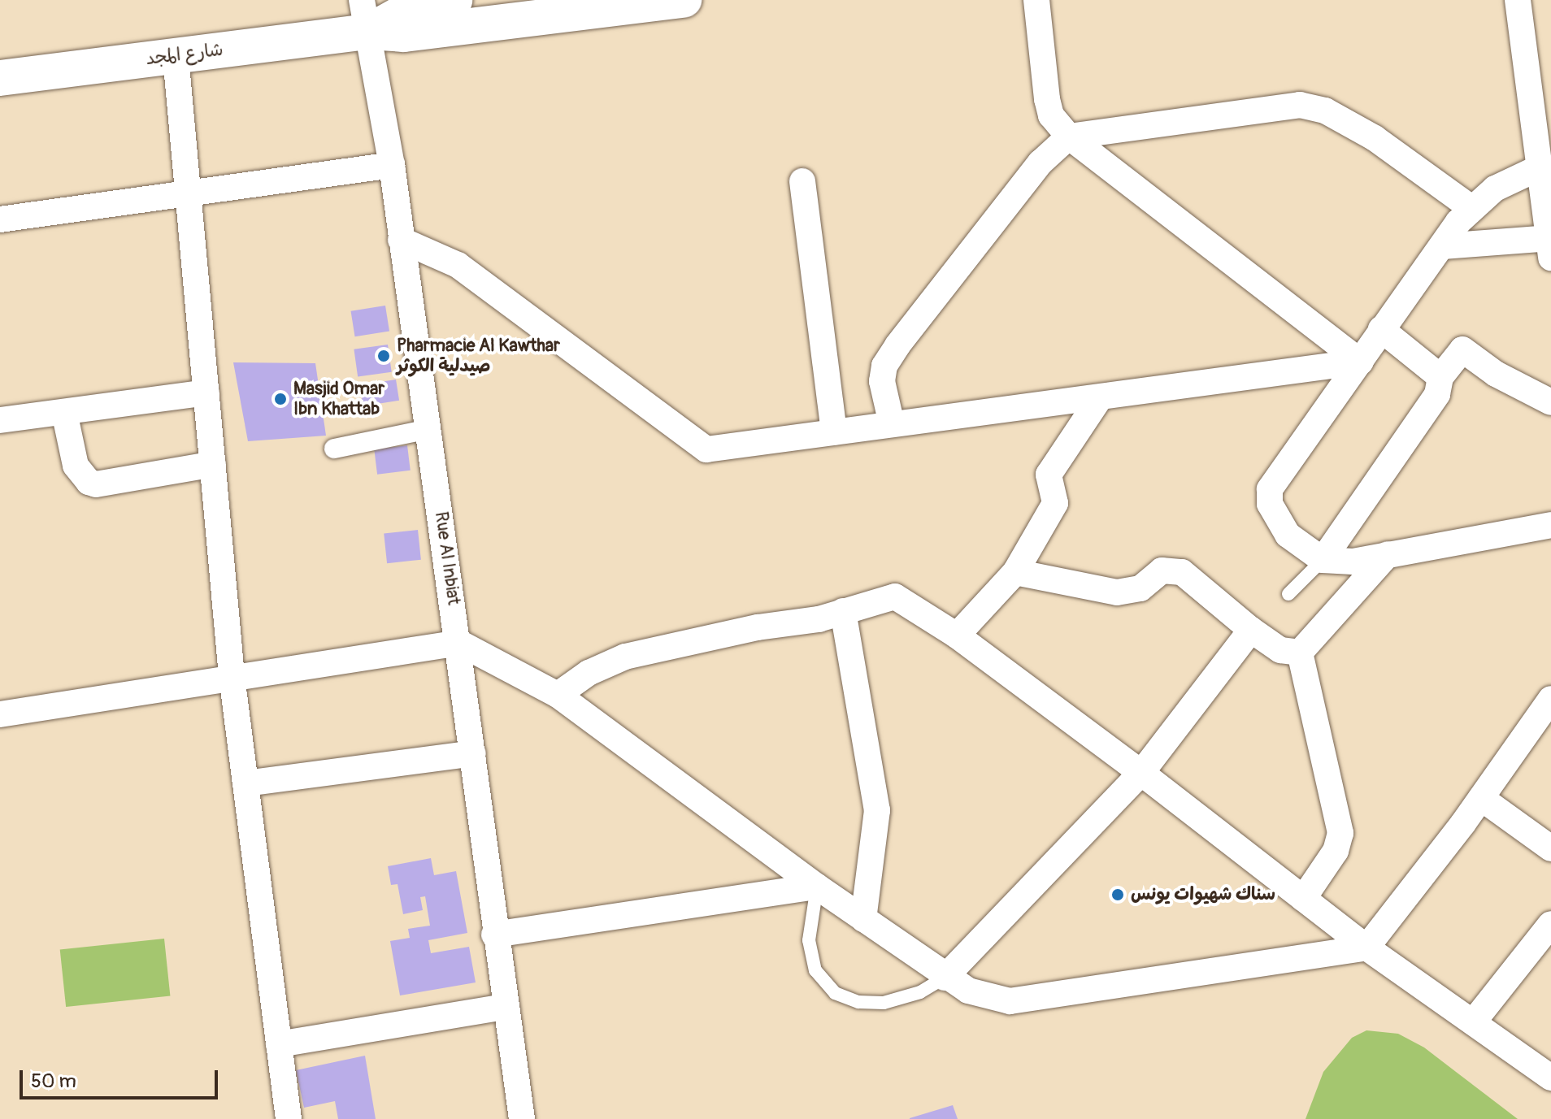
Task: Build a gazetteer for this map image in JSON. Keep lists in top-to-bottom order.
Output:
{
  "streets": {
    "main road": ["شارع المجد"],
    "street": ["Rue Al Inbiat"]
  },
  "crossings": [
    ["شارع المجد", "Rue Al Inbiat"]
  ],
  "places": ["Pharmacie Al Kawthar صيدلية الكوثر", "Masjid Omar Ibn Khattab", "سناك شهيوات يونس"],
  "scale_bar": "50 m"
}
